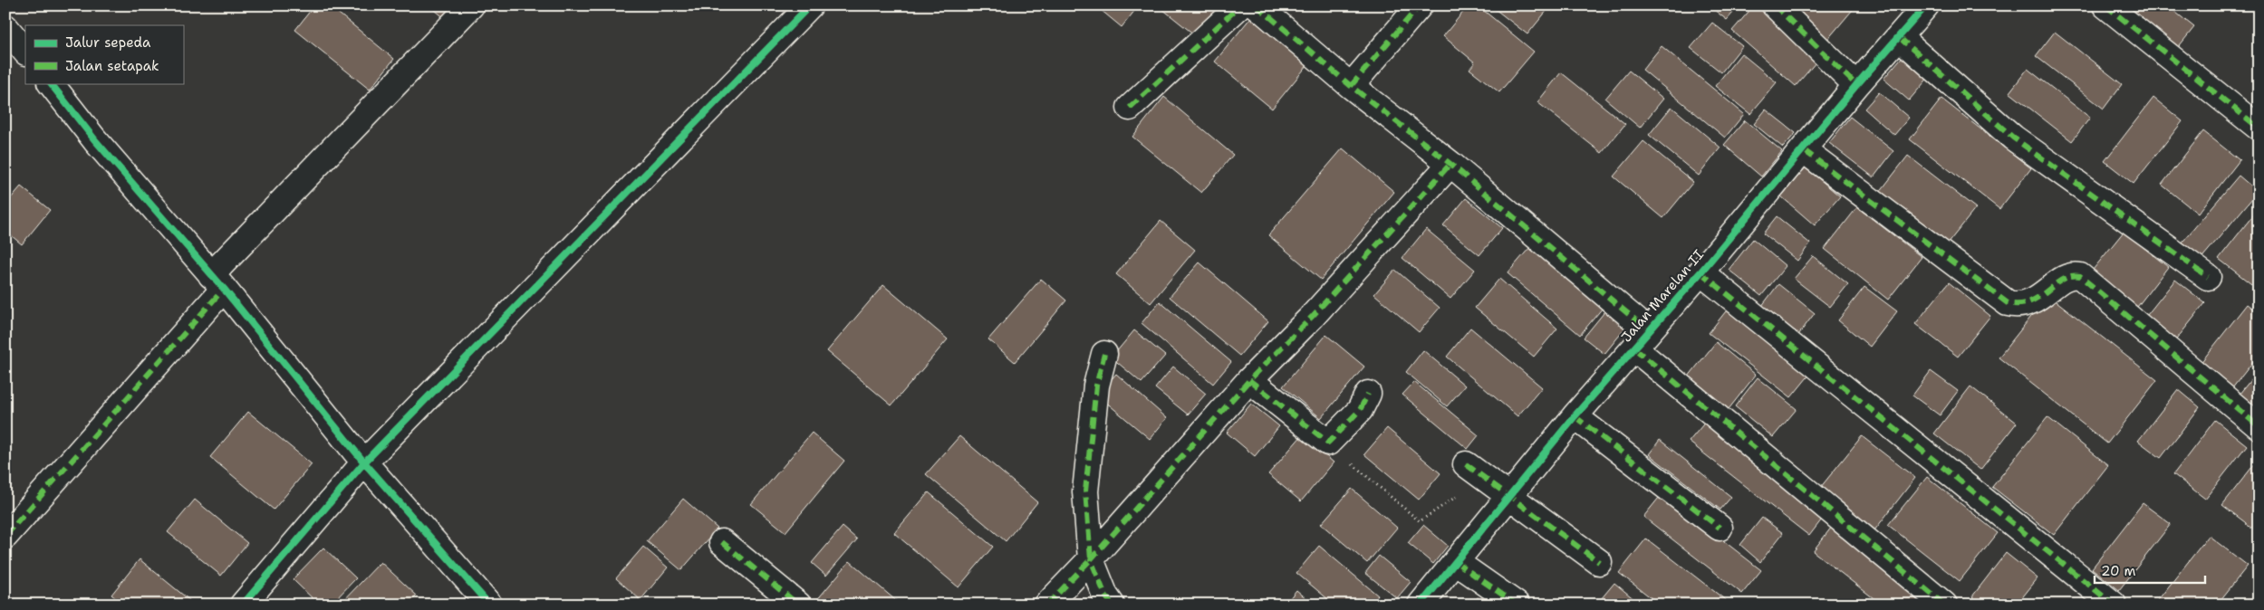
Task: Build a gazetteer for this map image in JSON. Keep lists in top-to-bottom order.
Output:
{
  "streets": {
    "street": ["Jalan Marelan II"]
  },
  "legend": ["Jalur sepeda", "Jalan setapak"],
  "scale_bar": "20 m"
}
